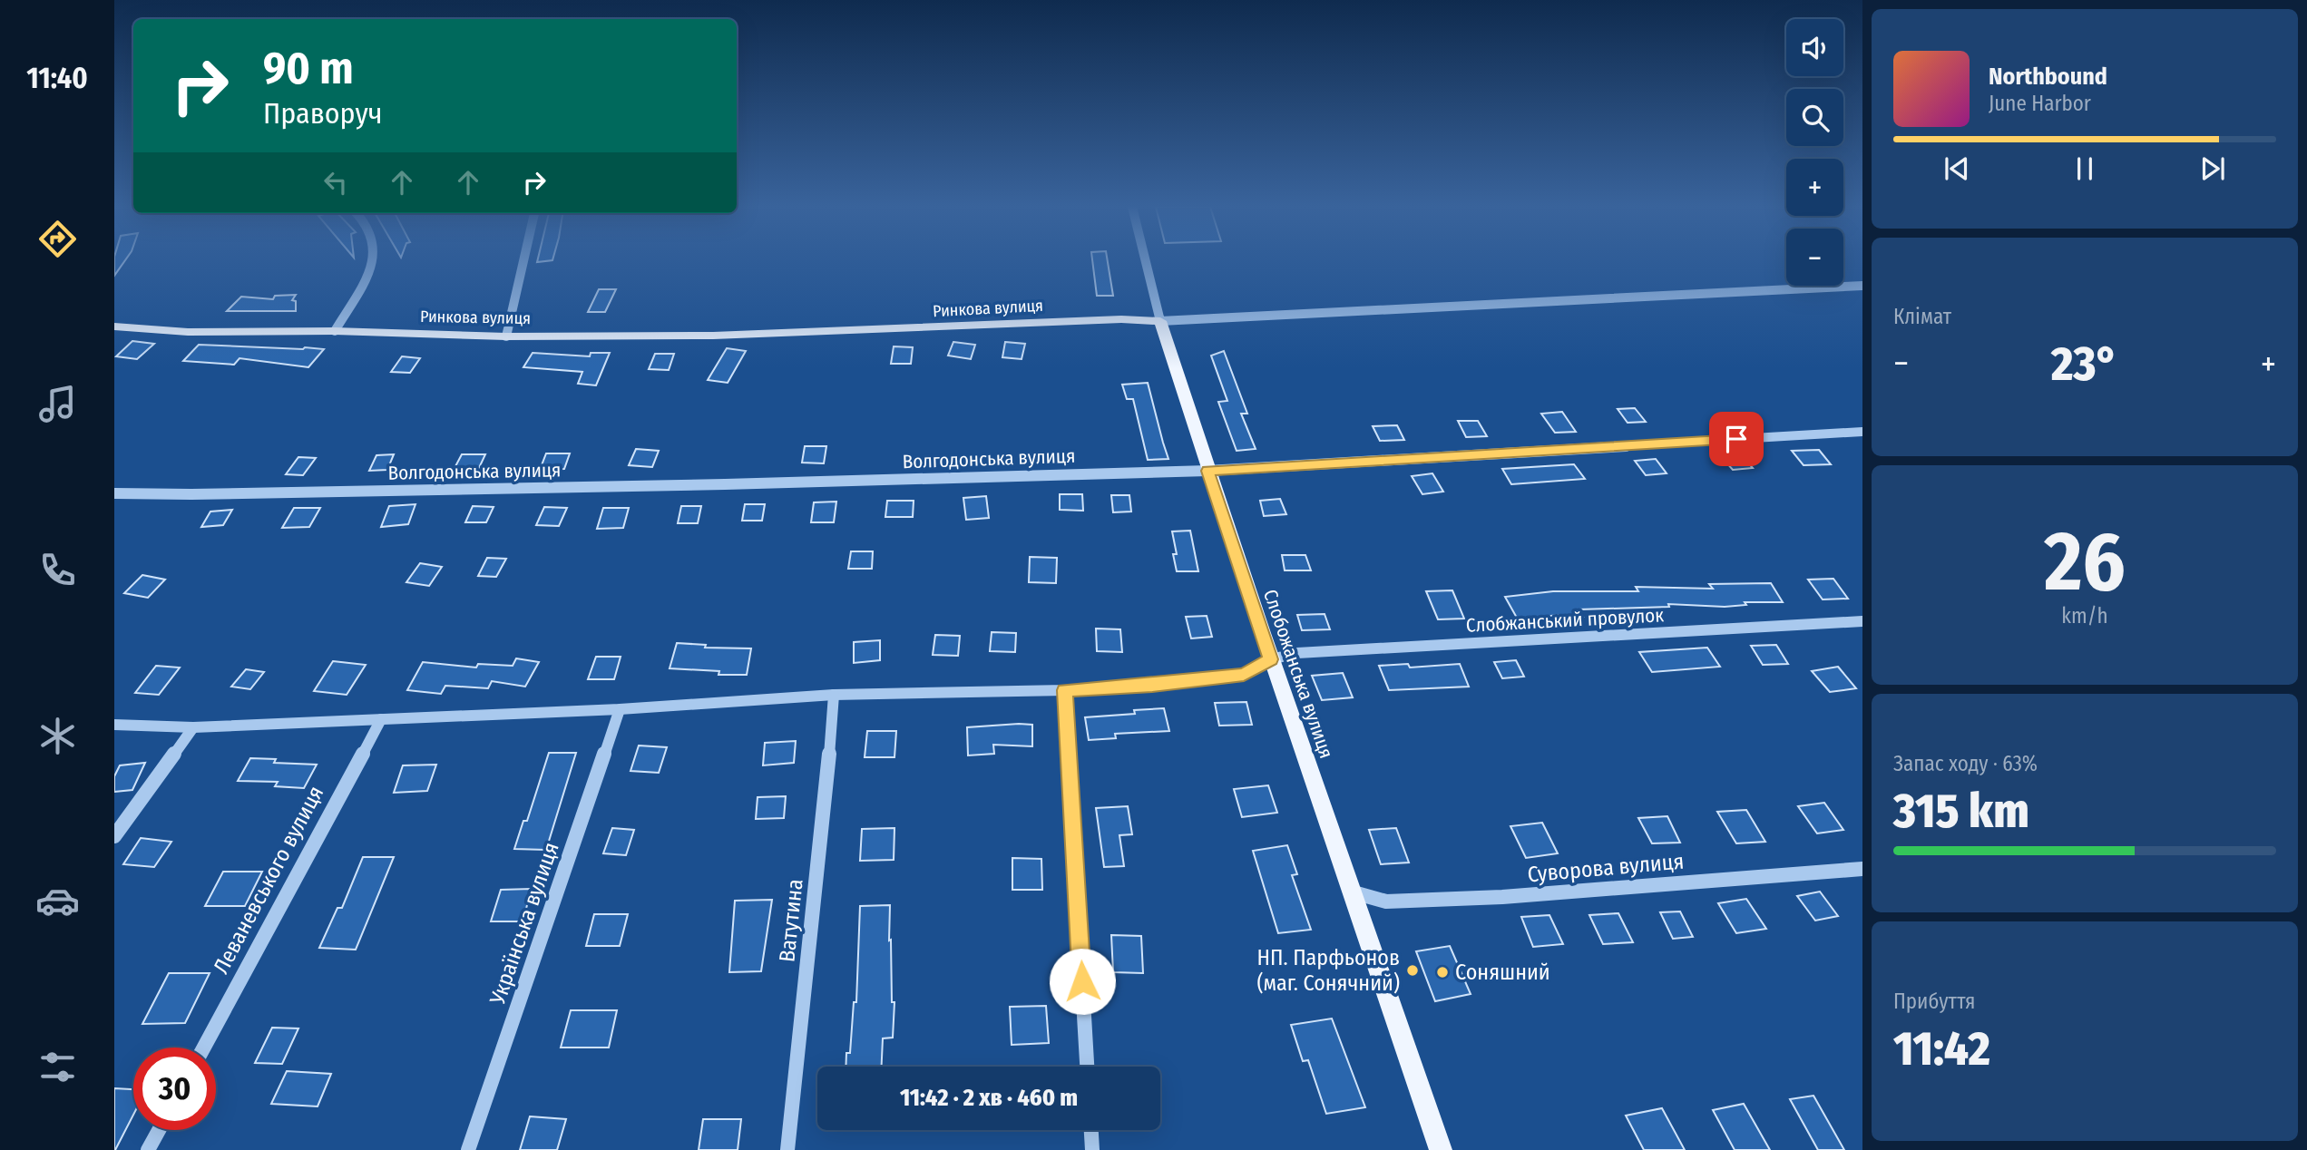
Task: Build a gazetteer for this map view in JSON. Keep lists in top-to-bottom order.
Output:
{
  "streets": {
    "main road": ["Ринкова вулиця", "Слобожанська вулиця"],
    "street": [
      "Волгодонська вулиця",
      "Слобжанський провулок",
      "Суворова вулиця",
      "Леваневського вулиця",
      "Ватутина",
      "Українська вулиця"
    ]
  },
  "crossings": [
    ["Ринкова вулиця", "Слобожанська вулиця"],
    ["Волгодонська вулиця", "Слобожанська вулиця"],
    ["Слобжанський провулок", "Слобожанська вулиця"],
    ["Слобжанський провулок", "Леваневського вулиця"],
    ["Слобжанський провулок", "Ватутина"],
    ["Слобжанський провулок", "Українська вулиця"],
    ["Слобожанська вулиця", "Суворова вулиця"]
  ],
  "places": ["НП. Парфьонов (маг. Сонячний)", "Соняшний"],
  "page": {
    "tabs": "11:40",
    "map_buttons": ["+", "−"],
    "turn": ["90 m", "Праворуч"],
    "song": ["Northbound", "June Harbor"],
    "tile": [
      "Клімат",
      ["26", "km/h"],
      ["Запас ходу · 63%", "315 km"],
      ["Прибуття", "11:42"]
    ],
    "heat": ["−", "23°", "+"],
    "limit": "30",
    "trip": "11:42 · 2 хв · 460 m"
  }
}
